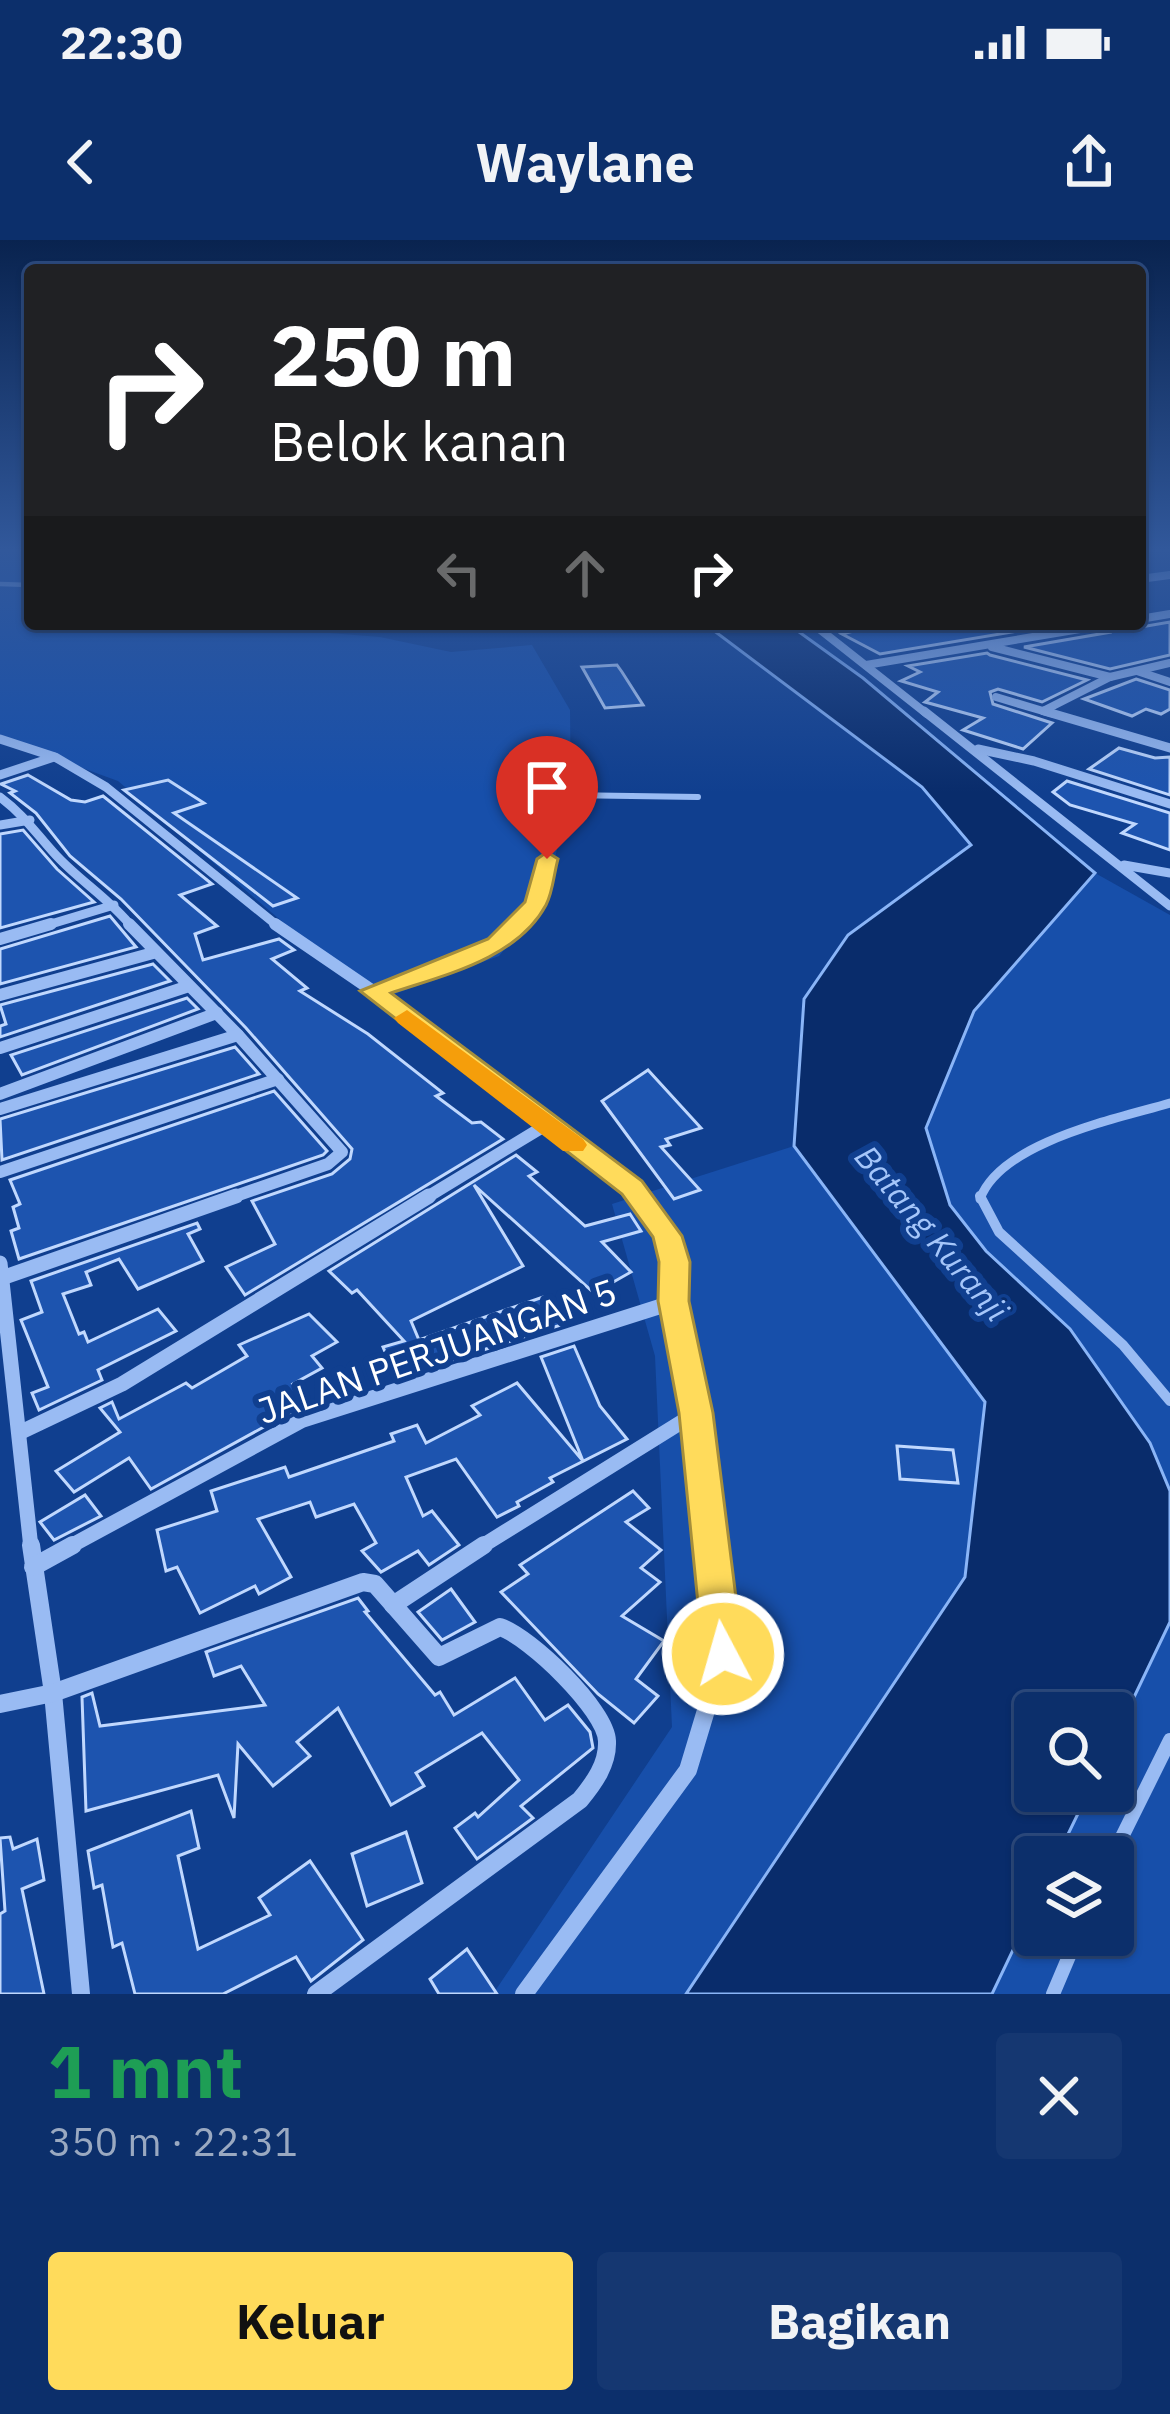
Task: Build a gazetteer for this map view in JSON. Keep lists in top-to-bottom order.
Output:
{
  "streets": {
    "street": ["JALAN PERJUANGAN 5"]
  },
  "water": ["Batang Kuranji"],
  "page": {
    "status": "22:30",
    "header": "Waylane",
    "turn": ["250 m", "Belok kanan"],
    "heading": ["1 mnt", "350 m · 22:31"],
    "buttons": ["Keluar", "Bagikan"]
  }
}
